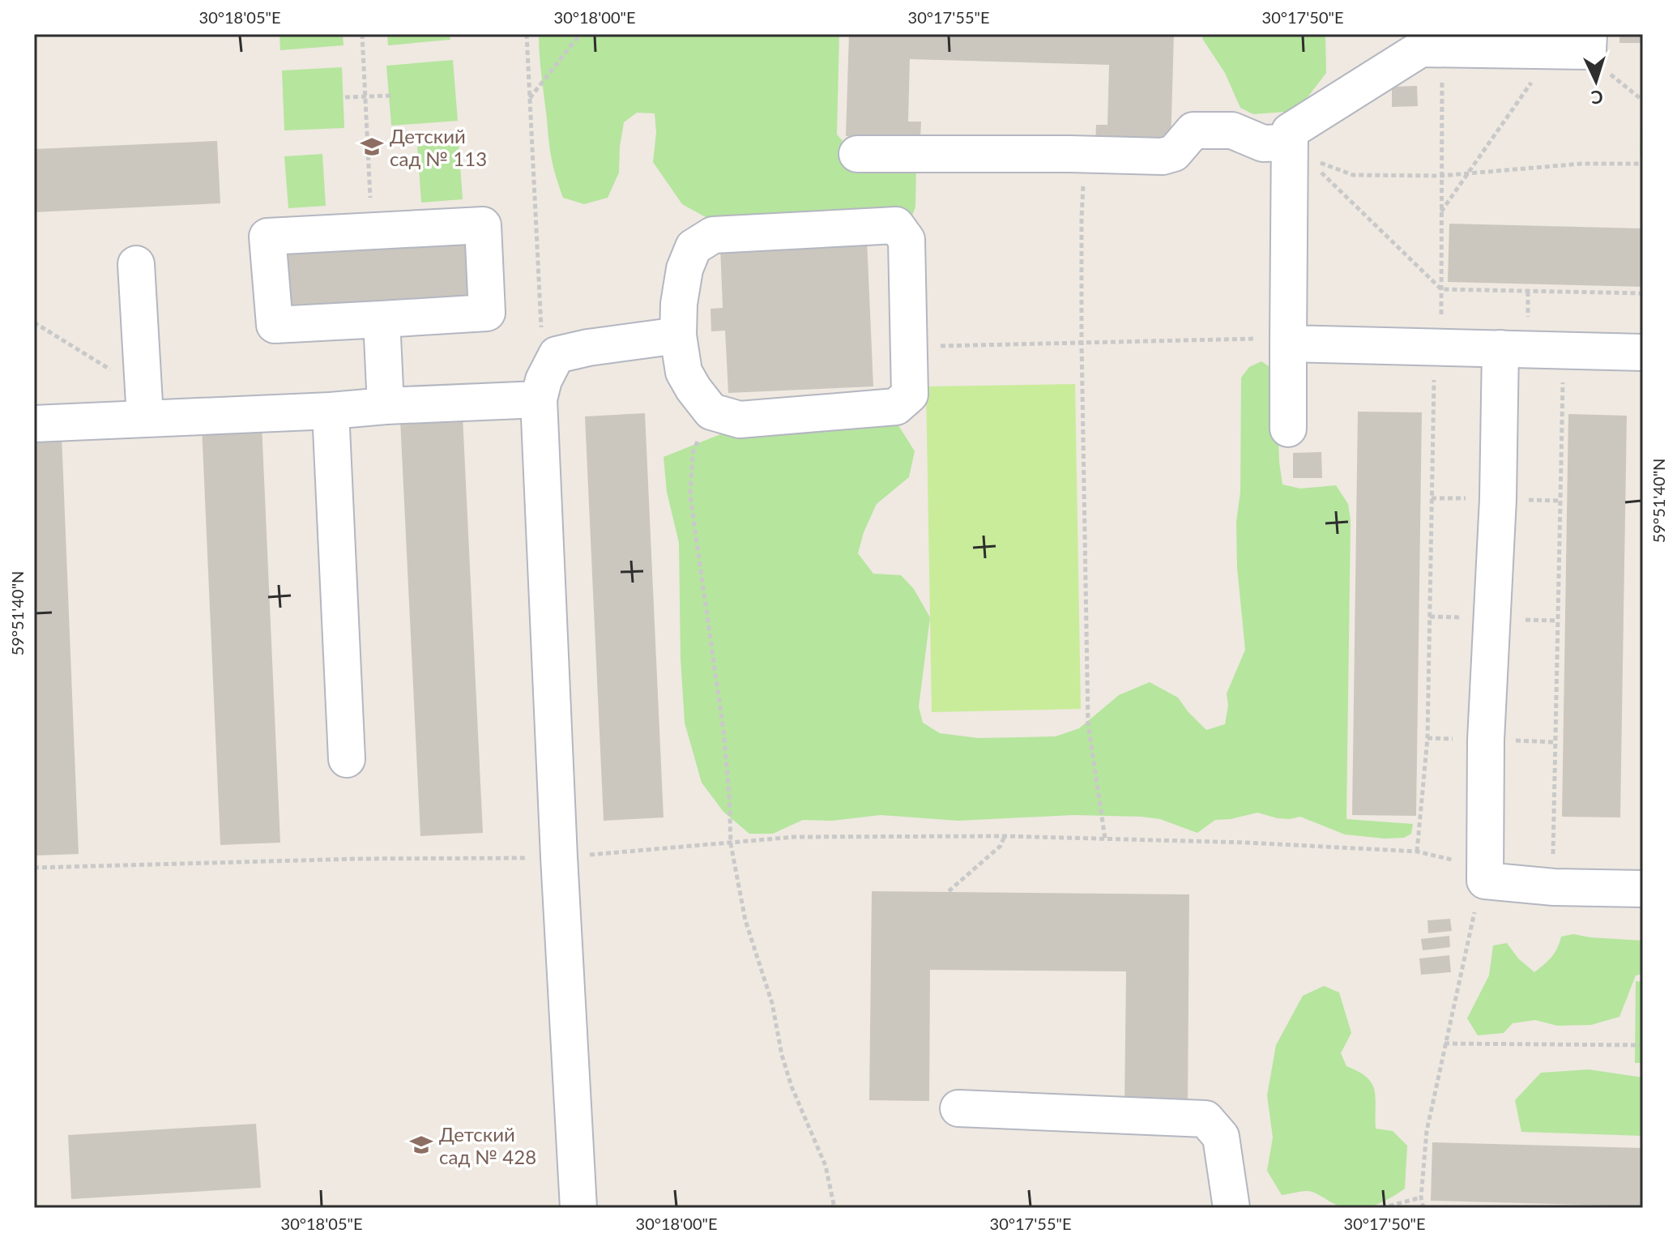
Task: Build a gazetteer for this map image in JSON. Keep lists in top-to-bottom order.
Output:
{
  "places": {
    "school or university": ["Детский сад № 113", "Детский сад № 428"]
  },
  "north": "bottom",
  "coordinates": [
    "30°18'05\"E",
    "30°18'00\"E",
    "30°17'55\"E",
    "30°17'50\"E",
    "59°51'40\"N"
  ]
}
